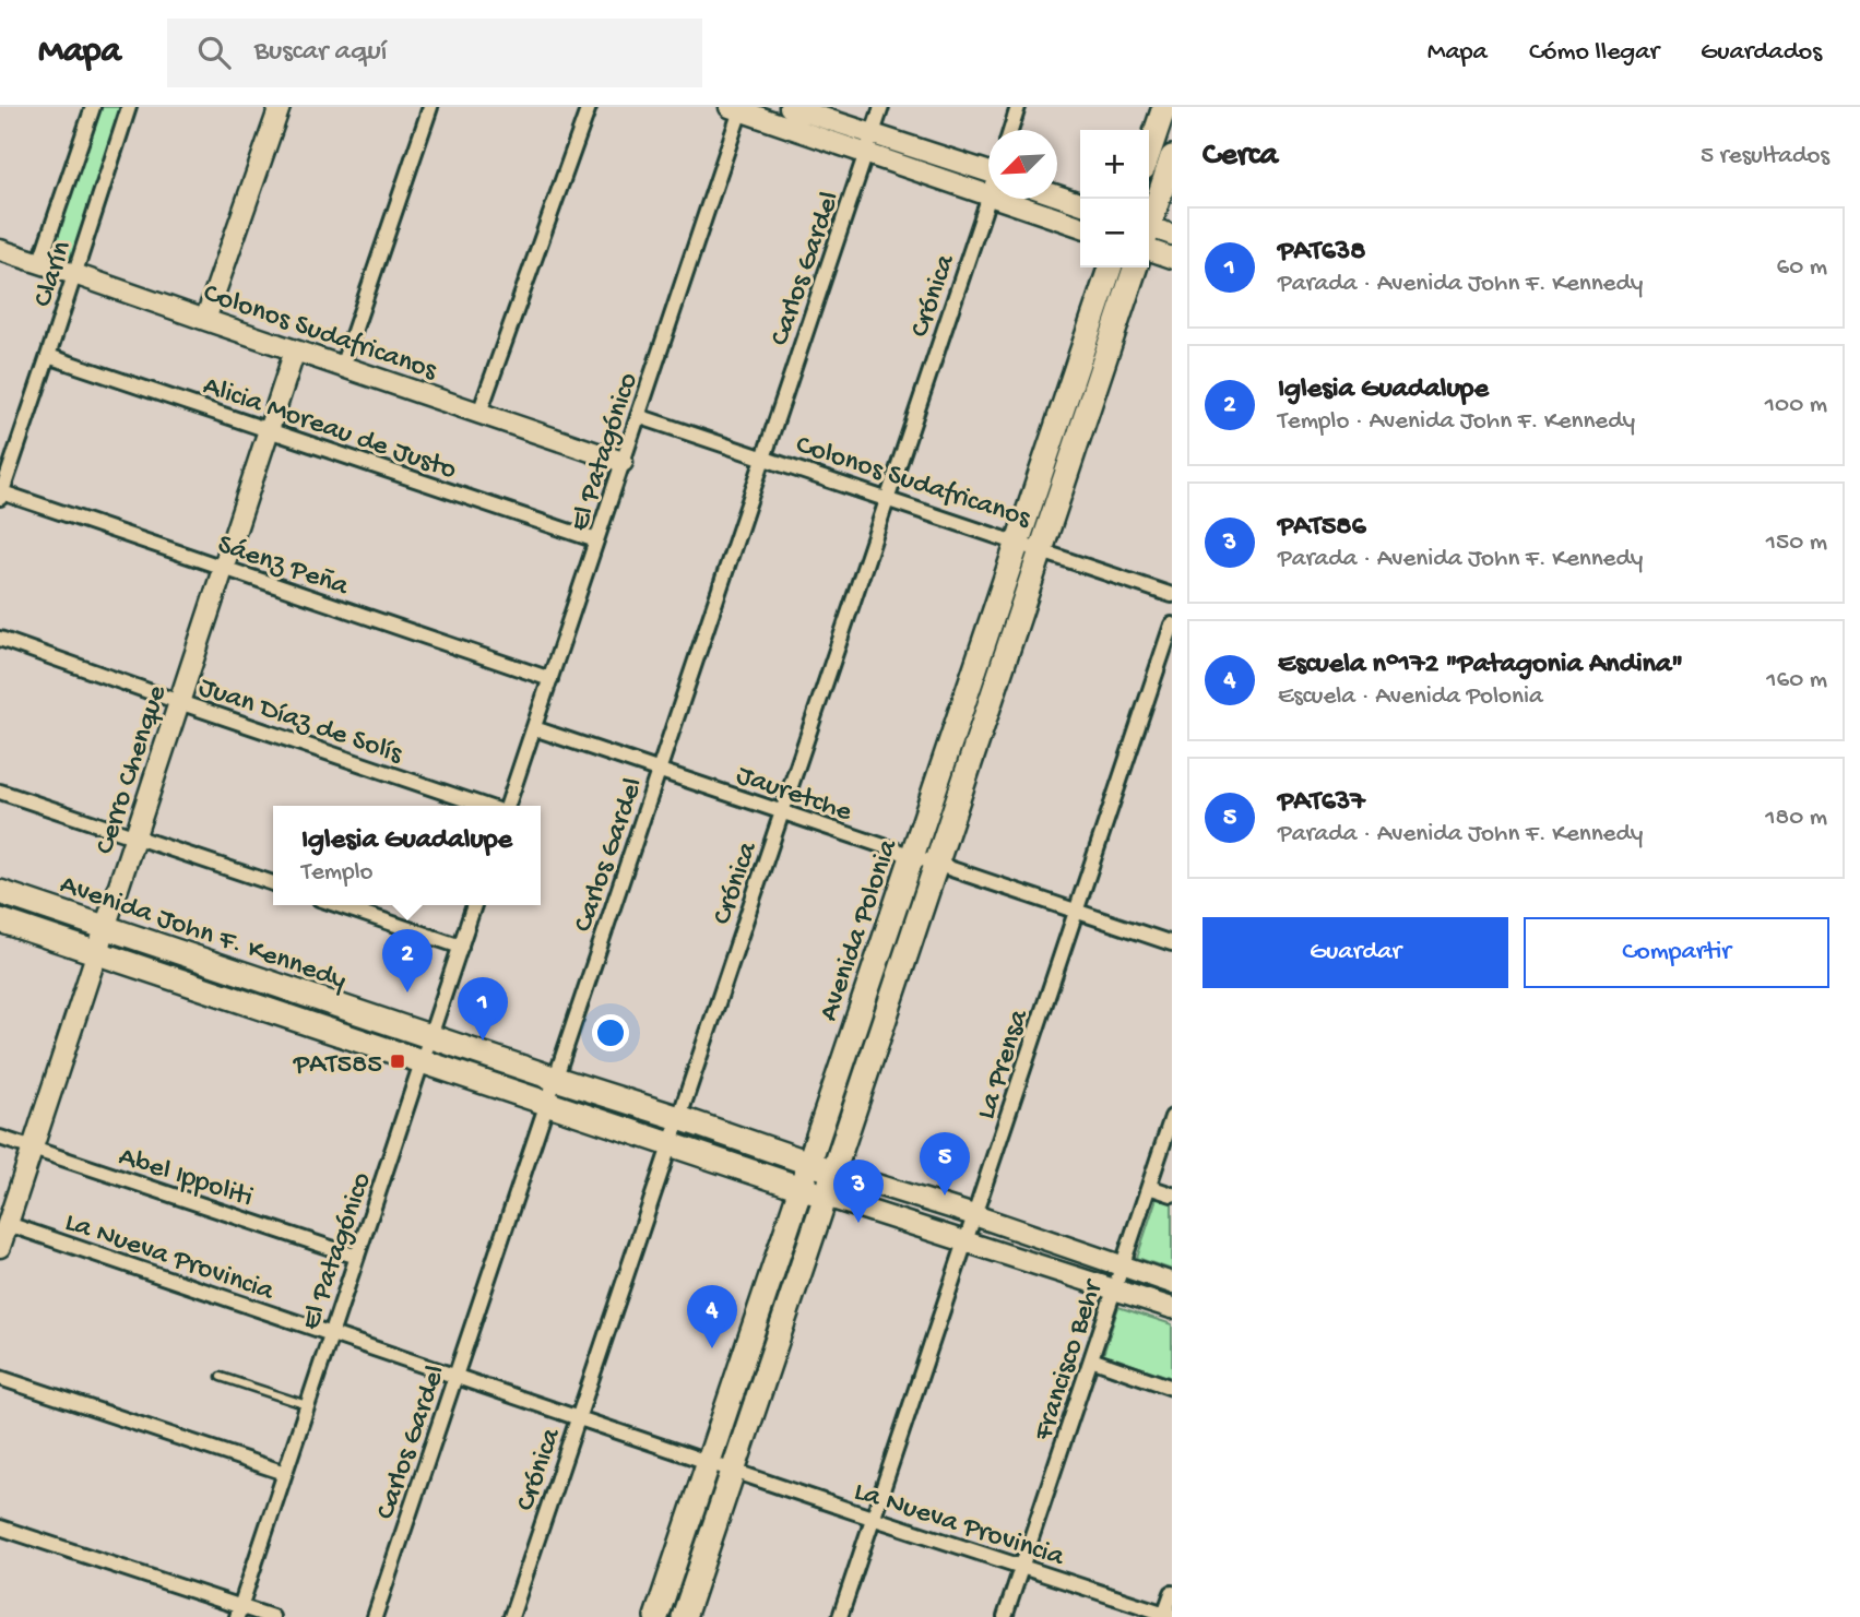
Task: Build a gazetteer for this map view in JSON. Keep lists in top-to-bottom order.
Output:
{
  "streets": {
    "main road": ["Avenida John F. Kennedy", "Avenida Polonia"],
    "street": [
      "Carlos Gardel",
      "Clarín",
      "Crónica",
      "Colonos Sudafricanos",
      "Alicia Moreau de Justo",
      "El Patagónico",
      "Sáenz Peña",
      "Juan Díaz de Solís",
      "Cerro Chenque",
      "Jauretche",
      "La Prensa",
      "Abel Ippoliti",
      "La Nueva Provincia",
      "Francisco Behr"
    ]
  },
  "crossings": [
    ["Carlos Gardel", "Colonos Sudafricanos"],
    ["Carlos Gardel", "Jauretche"],
    ["Carlos Gardel", "Avenida John F. Kennedy"],
    ["Carlos Gardel", "La Nueva Provincia"],
    ["Clarín", "Colonos Sudafricanos"],
    ["Clarín", "Alicia Moreau de Justo"],
    ["Clarín", "Sáenz Peña"],
    ["Crónica", "Colonos Sudafricanos"],
    ["Crónica", "Jauretche"],
    ["Crónica", "Avenida John F. Kennedy"],
    ["Crónica", "La Nueva Provincia"],
    ["Colonos Sudafricanos", "El Patagónico"],
    ["Colonos Sudafricanos", "Cerro Chenque"],
    ["Colonos Sudafricanos", "Avenida Polonia"],
    ["Alicia Moreau de Justo", "El Patagónico"],
    ["Alicia Moreau de Justo", "Cerro Chenque"],
    ["El Patagónico", "Sáenz Peña"],
    ["El Patagónico", "Jauretche"],
    ["El Patagónico", "Avenida John F. Kennedy"],
    ["El Patagónico", "Abel Ippoliti"],
    ["El Patagónico", "La Nueva Provincia"],
    ["Sáenz Peña", "Cerro Chenque"],
    ["Juan Díaz de Solís", "Cerro Chenque"],
    ["Cerro Chenque", "Avenida John F. Kennedy"],
    ["Cerro Chenque", "Abel Ippoliti"],
    ["Cerro Chenque", "La Nueva Provincia"],
    ["Jauretche", "Avenida Polonia"],
    ["Jauretche", "La Prensa"],
    ["Avenida John F. Kennedy", "Avenida Polonia"],
    ["Avenida John F. Kennedy", "La Prensa"],
    ["Avenida John F. Kennedy", "Francisco Behr"],
    ["Avenida Polonia", "La Nueva Provincia"],
    ["La Prensa", "La Nueva Provincia"],
    ["La Nueva Provincia", "Francisco Behr"]
  ],
  "places": {
    "transit": ["PAT585"]
  },
  "north": "bottom left",
  "page": {
    "header": "Mapa",
    "search": "Buscar aquí",
    "nav": ["Mapa", "Cómo llegar", "Guardados"],
    "heading": ["Cerca", "5 resultados"],
    "map_buttons": ["+", "−"],
    "list": [
      {
        "mark": "1",
        "name": "PAT638",
        "note": "Parada · Avenida John F. Kennedy",
        "value": "60 m"
      },
      {
        "mark": "2",
        "name": "Iglesia Guadalupe",
        "note": "Templo · Avenida John F. Kennedy",
        "value": "100 m"
      },
      {
        "mark": "3",
        "name": "PAT586",
        "note": "Parada · Avenida John F. Kennedy",
        "value": "150 m"
      },
      {
        "mark": "4",
        "name": "Escuela n°172 \"Patagonia Andina\"",
        "note": "Escuela · Avenida Polonia",
        "value": "160 m"
      },
      {
        "mark": "5",
        "name": "PAT637",
        "note": "Parada · Avenida John F. Kennedy",
        "value": "180 m"
      }
    ],
    "popup": ["Iglesia Guadalupe", "Templo"],
    "buttons": ["Guardar", "Compartir"],
    "pins": [
      "2",
      "1",
      "5",
      "3",
      "4"
    ]
  }
}
